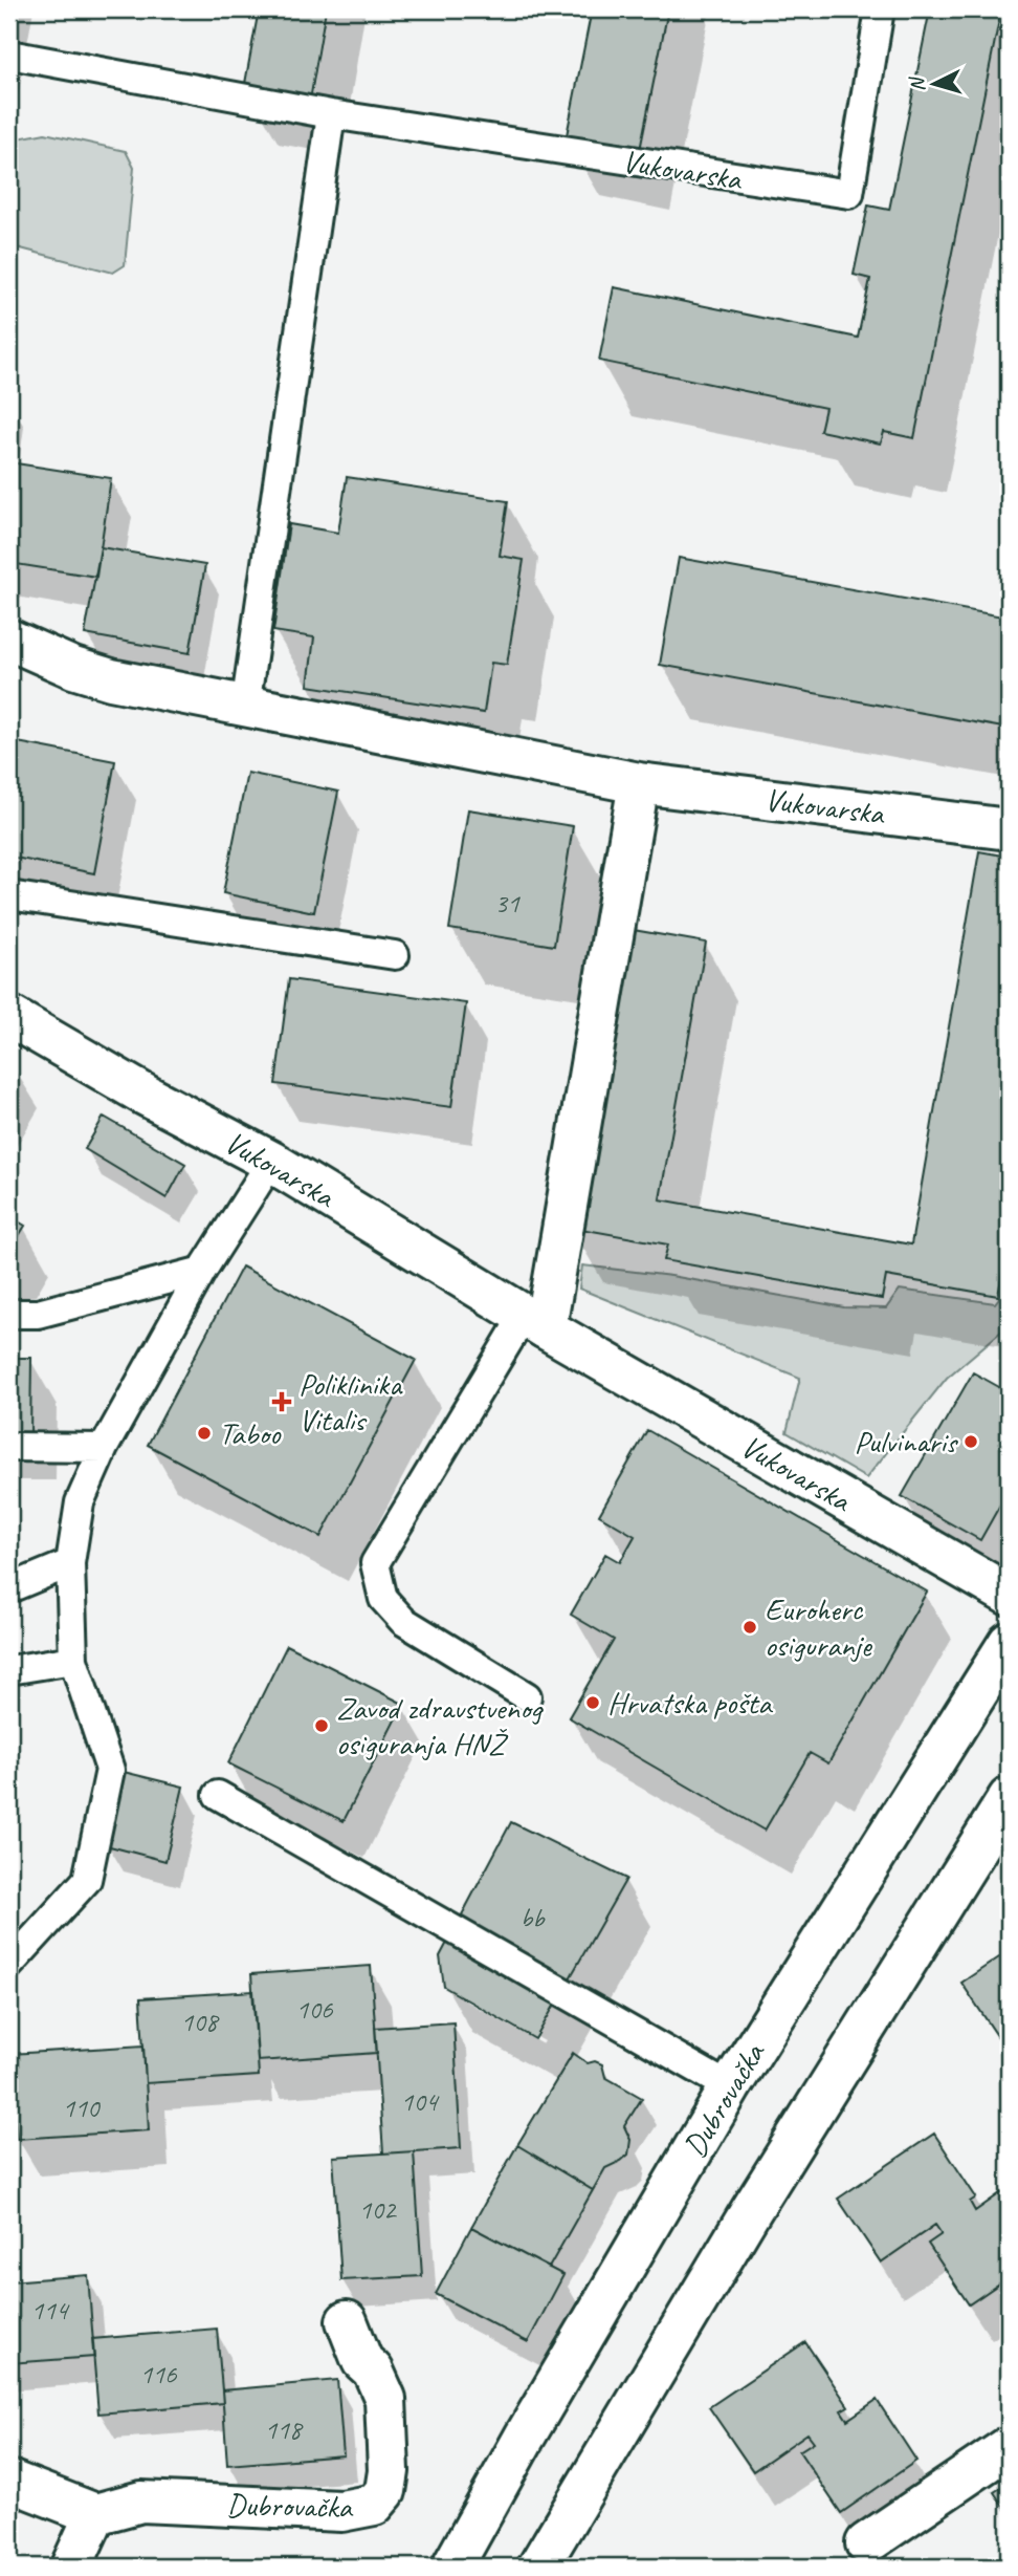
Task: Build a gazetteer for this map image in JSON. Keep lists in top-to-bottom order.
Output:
{
  "streets": {
    "street": ["Vukovarska", "Dubrovačka"]
  },
  "places": {
    "health": ["Poliklinika Vitalis"],
    "other": [
      "Taboo",
      "Pulvinaris",
      "Euroherc osiguranje",
      "Hrvatska pošta",
      "Zavod zdravstvenog osiguranja HNŽ"
    ]
  },
  "house_numbers": [
    "31",
    "bb",
    "106",
    "108",
    "104",
    "110",
    "102",
    "114",
    "116",
    "118"
  ],
  "north": "left"
}
